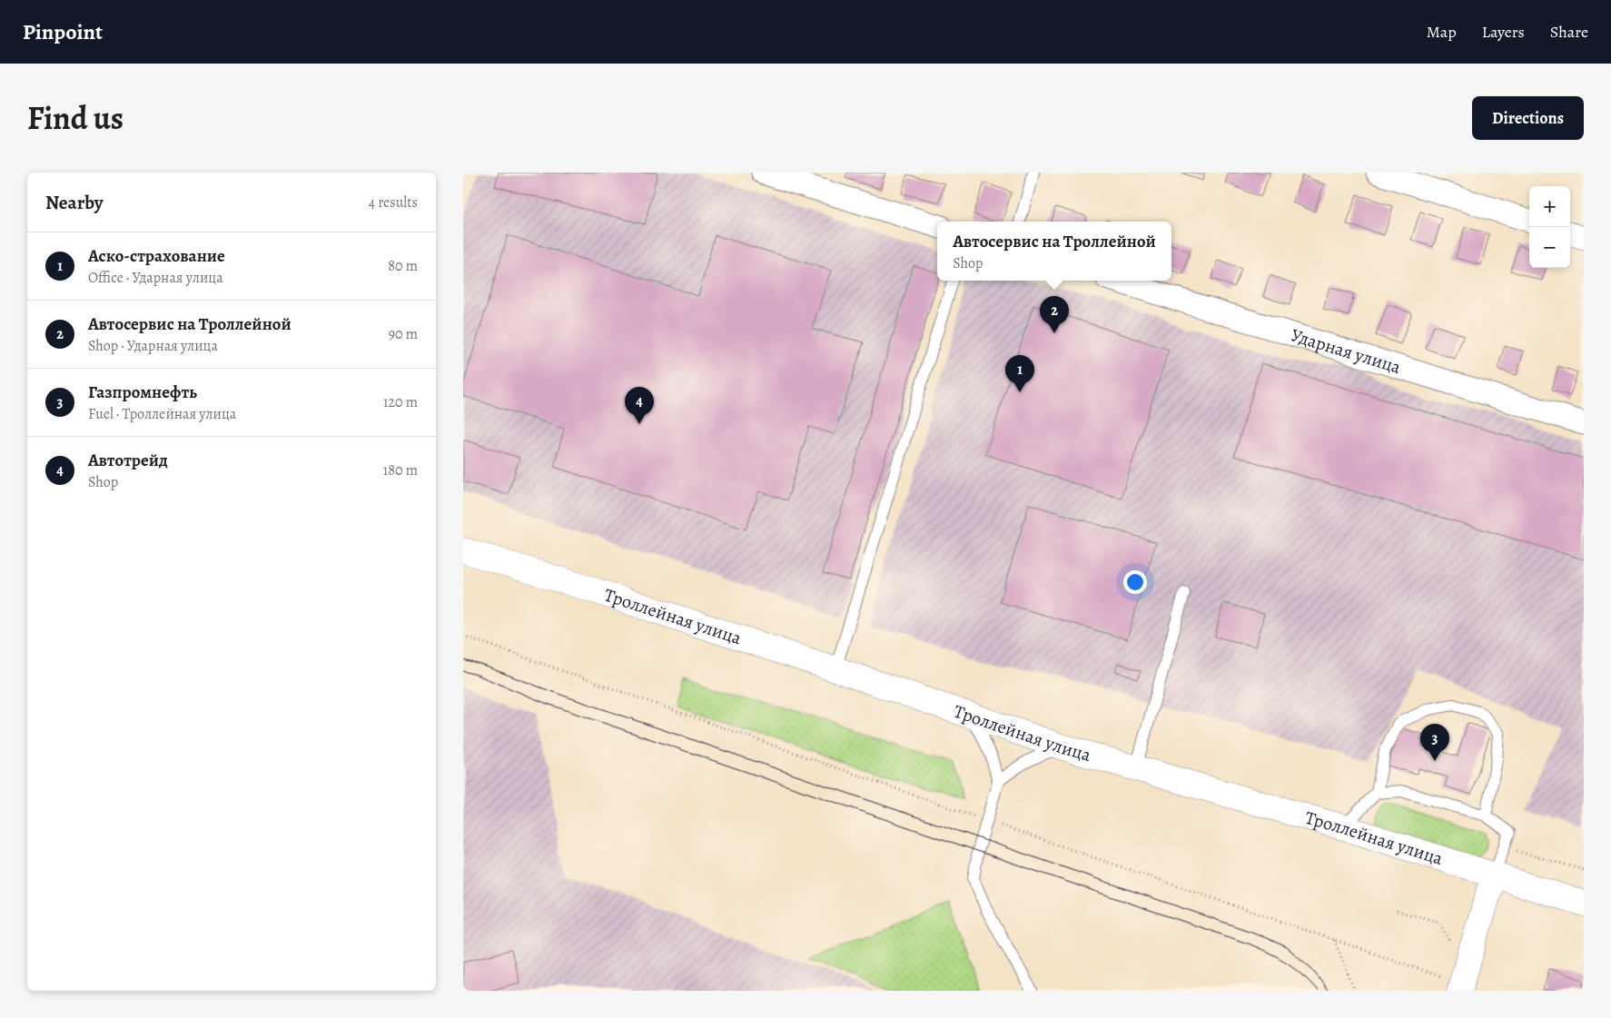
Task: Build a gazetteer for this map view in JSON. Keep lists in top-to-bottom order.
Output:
{
  "streets": {
    "main road": ["Троллейная улица"],
    "street": ["Ударная улица"]
  },
  "page": {
    "header": "Pinpoint",
    "nav": ["Map", "Layers", "Share"],
    "title": "Find us",
    "buttons": "Directions",
    "heading": ["Nearby", "4 results"],
    "map_buttons": ["+", "−"],
    "popup": ["Автосервис на Троллейной", "Shop"],
    "list": [
      {
        "mark": "1",
        "name": "Аско-страхование",
        "note": "Office · Ударная улица",
        "value": "80 m"
      },
      {
        "mark": "2",
        "name": "Автосервис на Троллейной",
        "note": "Shop · Ударная улица",
        "value": "90 m"
      },
      {
        "mark": "3",
        "name": "Газпромнефть",
        "note": "Fuel · Троллейная улица",
        "value": "120 m"
      },
      {
        "mark": "4",
        "name": "Автотрейд",
        "note": "Shop",
        "value": "180 m"
      }
    ],
    "pins": [
      "2",
      "1",
      "4",
      "3"
    ]
  }
}
